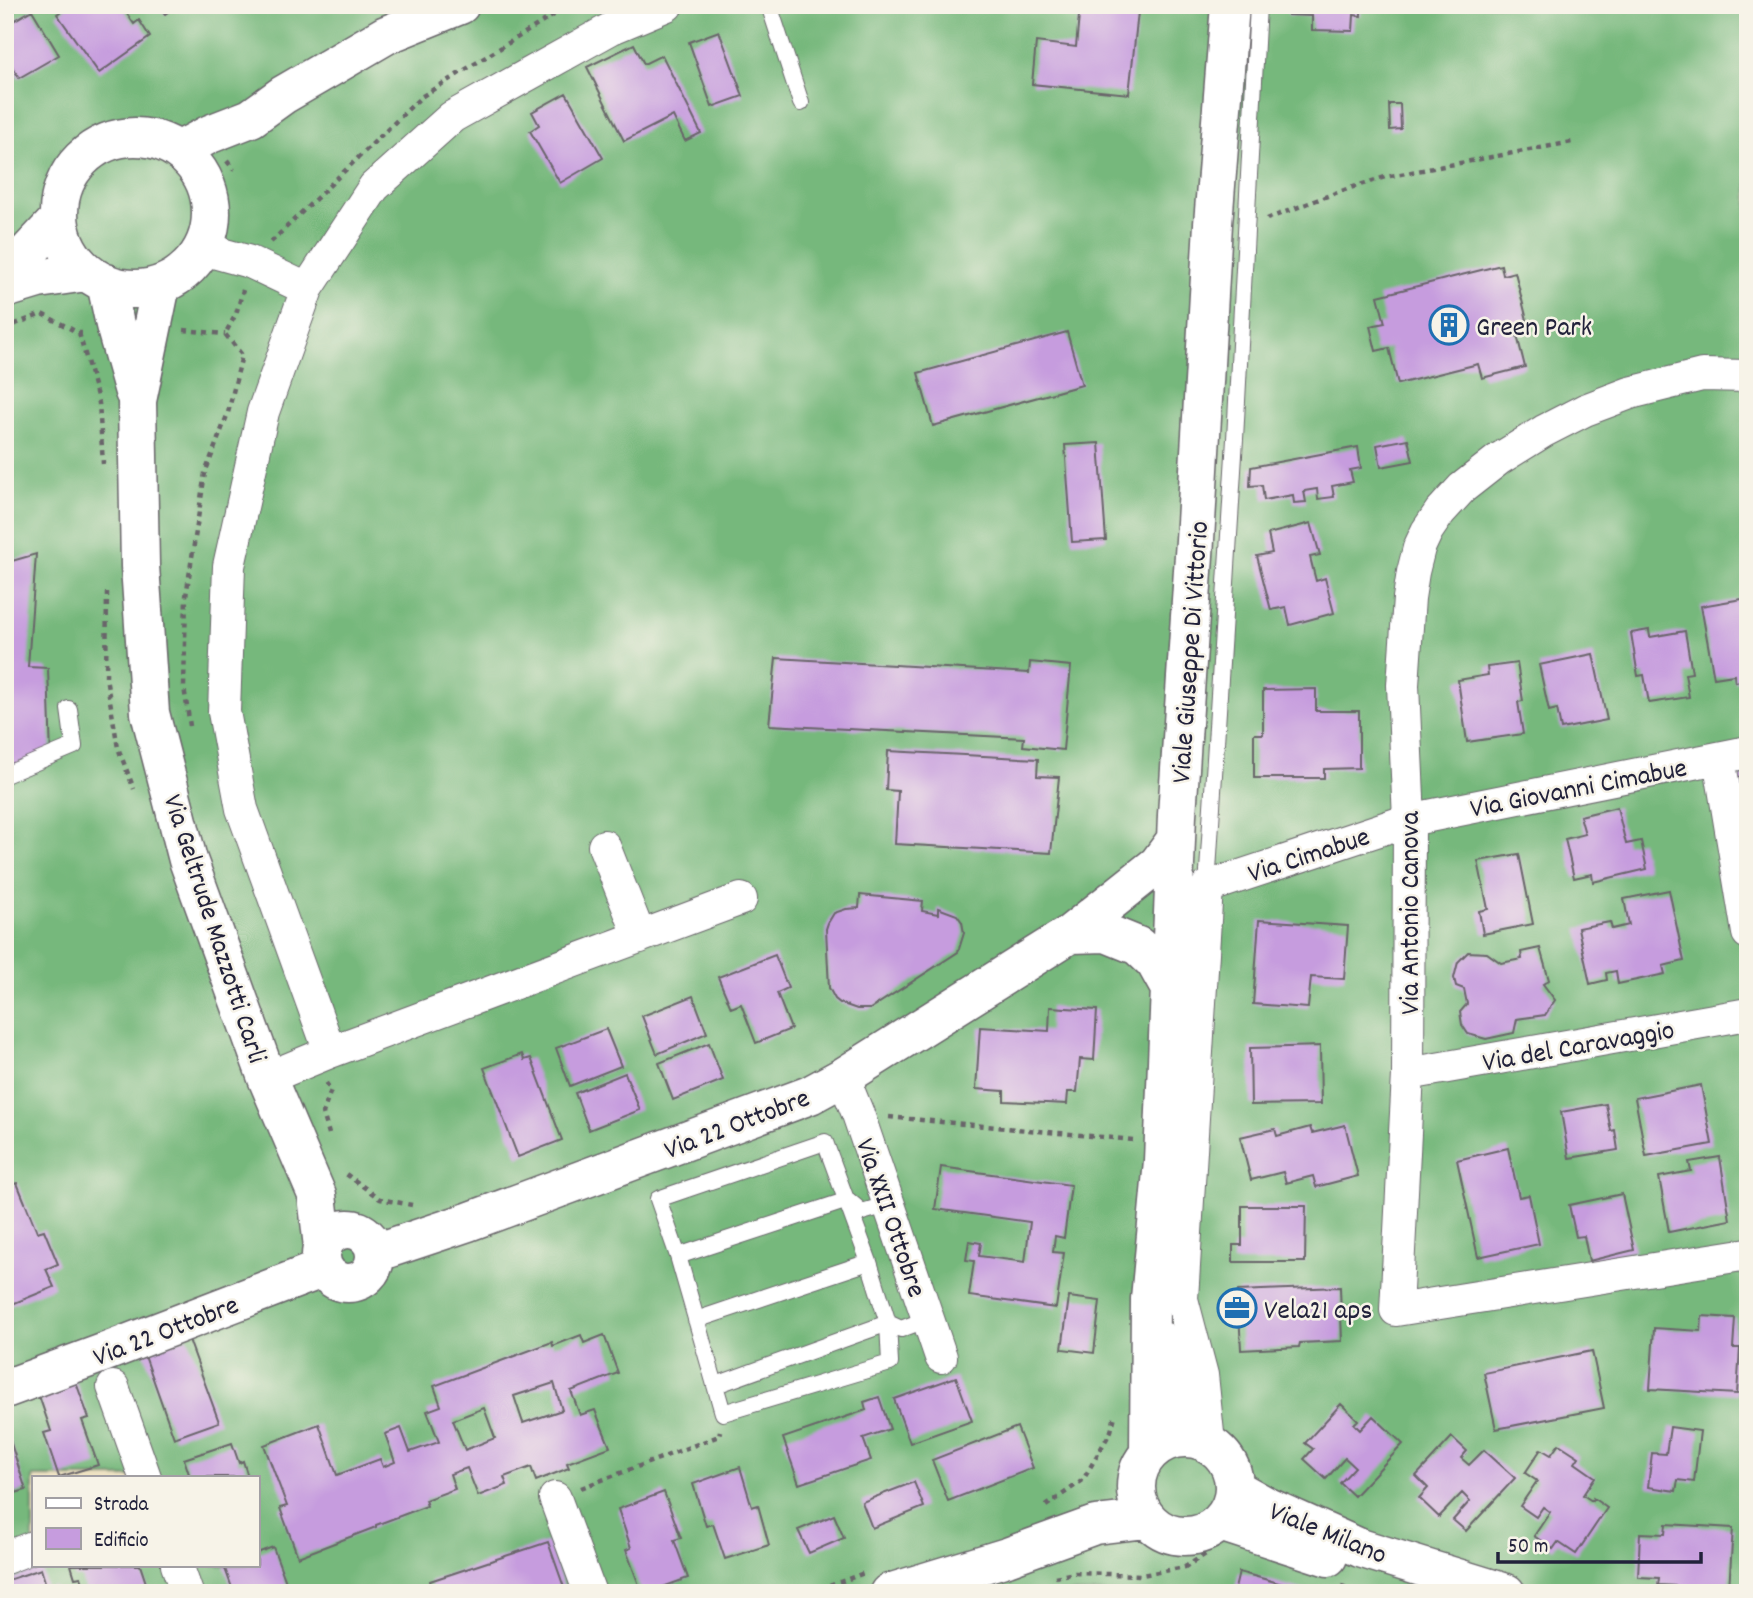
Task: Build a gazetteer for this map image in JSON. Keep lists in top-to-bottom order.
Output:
{
  "streets": {
    "street": [
      "Viale Giuseppe Di Vittorio",
      "Via Giovanni Cimabue",
      "Via Cimabue",
      "Via Antonio Canova",
      "Via Geltrude Mazzotti Carli",
      "Via del Caravaggio",
      "Via 22 Ottobre",
      "Via XXII Ottobre",
      "Viale Milano"
    ]
  },
  "crossings": [
    ["Viale Giuseppe Di Vittorio", "Via Cimabue"],
    ["Viale Giuseppe Di Vittorio", "Via 22 Ottobre"],
    ["Viale Giuseppe Di Vittorio", "Viale Milano"],
    ["Via Giovanni Cimabue", "Via Cimabue"],
    ["Via Giovanni Cimabue", "Via Antonio Canova"],
    ["Via Cimabue", "Via Antonio Canova"],
    ["Via Antonio Canova", "Via del Caravaggio"],
    ["Via Geltrude Mazzotti Carli", "Via 22 Ottobre"],
    ["Via 22 Ottobre", "Via XXII Ottobre"]
  ],
  "places": {
    "building": ["Green Park"],
    "office": ["Vela21 aps"]
  },
  "legend": ["Strada", "Edificio"],
  "scale_bar": "50 m"
}
